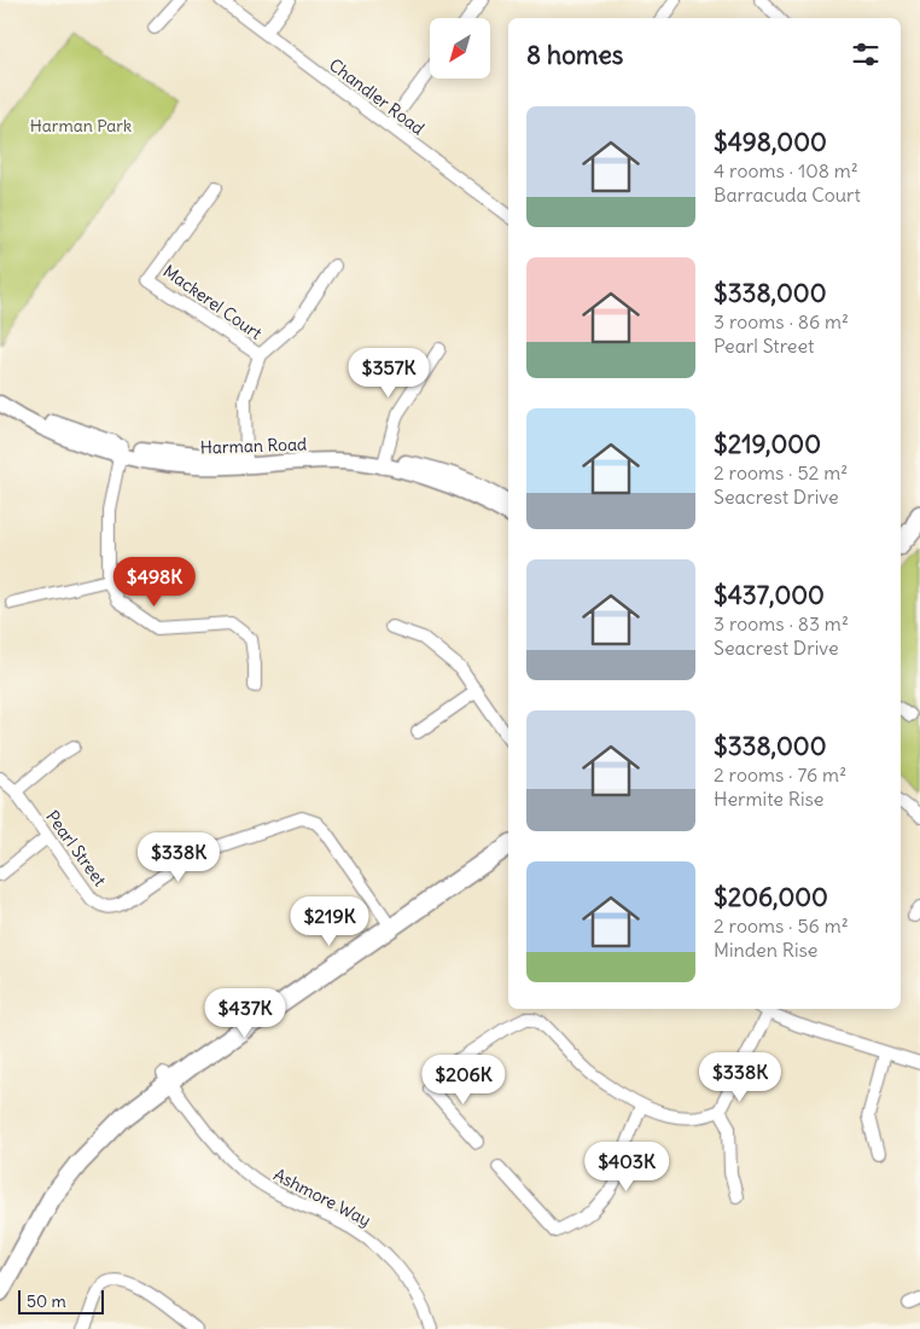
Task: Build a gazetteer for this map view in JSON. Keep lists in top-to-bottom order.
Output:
{
  "streets": {
    "street": [
      "Chandler Road",
      "Mackerel Court",
      "Harman Road",
      "Pearl Street",
      "Ashmore Way"
    ]
  },
  "parks": ["Harman Park"],
  "scale_bar": "50 m",
  "north": "bottom left",
  "page": {
    "heading": "8 homes",
    "list": [
      {
        "name": "$498,000",
        "note": "4 rooms · 108 m² · Barracuda Court"
      },
      {
        "name": "$338,000",
        "note": "3 rooms · 86 m² · Pearl Street"
      },
      {
        "name": "$219,000",
        "note": "2 rooms · 52 m² · Seacrest Drive"
      },
      {
        "name": "$437,000",
        "note": "3 rooms · 83 m² · Seacrest Drive"
      },
      {
        "name": "$338,000",
        "note": "2 rooms · 76 m² · Hermite Rise"
      },
      {
        "name": "$206,000",
        "note": "2 rooms · 56 m² · Minden Rise"
      }
    ],
    "price": [
      "$357K",
      "$498K",
      "$338K",
      "$219K",
      "$437K",
      "$338K",
      "$206K",
      "$403K"
    ],
    "scale": "50 m"
  }
}
